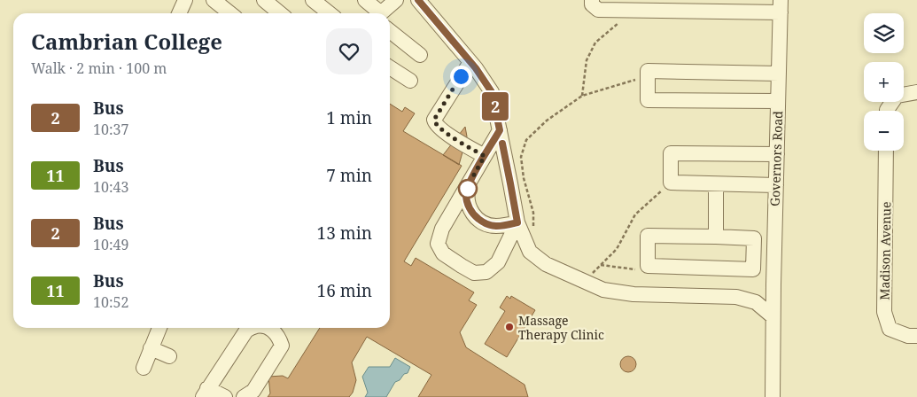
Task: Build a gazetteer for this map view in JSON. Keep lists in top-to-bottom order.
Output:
{
  "streets": {
    "street": ["Governors Road", "Madison Avenue"]
  },
  "places": ["Massage Therapy Clinic"],
  "lines": ["bus line 2"],
  "page": {
    "on_map": "2",
    "map_buttons": ["+", "−"],
    "heading": ["Cambrian College", "Walk · 2 min · 100 m"],
    "list": [
      {
        "mark": "2",
        "name": "Bus",
        "note": "10:37",
        "value": "1 min"
      },
      {
        "mark": "11",
        "name": "Bus",
        "note": "10:43",
        "value": "7 min"
      },
      {
        "mark": "2",
        "name": "Bus",
        "note": "10:49",
        "value": "13 min"
      },
      {
        "mark": "11",
        "name": "Bus",
        "note": "10:52",
        "value": "16 min"
      }
    ]
  }
}
